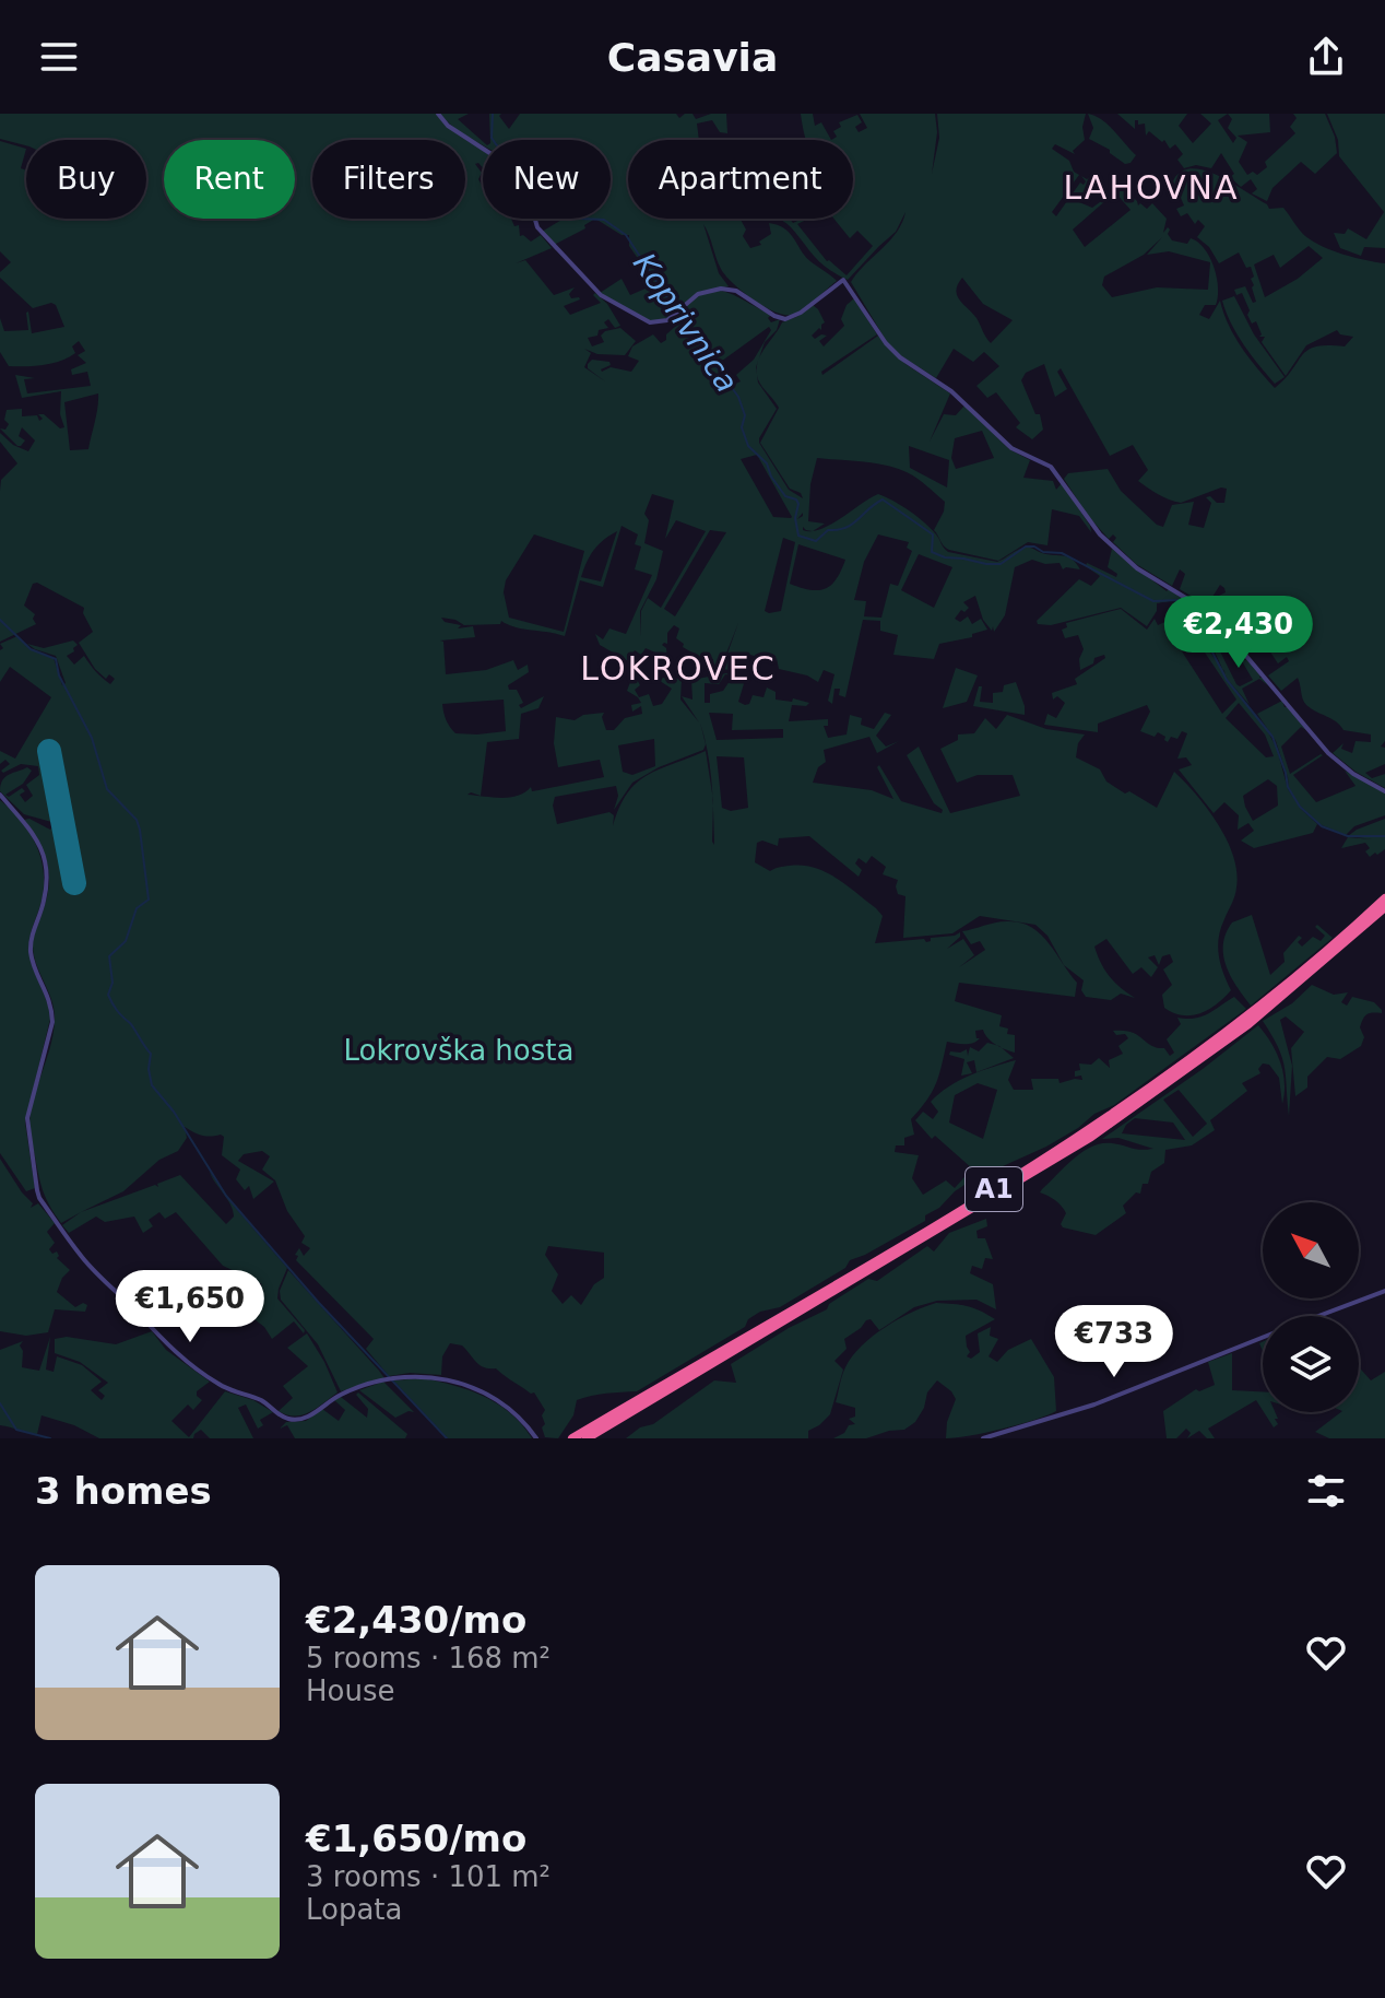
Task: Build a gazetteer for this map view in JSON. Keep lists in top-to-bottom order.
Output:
{
  "streets": {
    "highway": ["A1"]
  },
  "districts": ["LAHOVNA", "LOKROVEC"],
  "water": ["Koprivnica"],
  "parks": ["Lokrovška hosta"],
  "north": "top left",
  "page": {
    "header": "Casavia",
    "chip": [
      "Buy",
      "Rent",
      "Filters",
      "New",
      "Apartment"
    ],
    "price": ["€2,430", "€1,650", "€733"],
    "heading": "3 homes",
    "list": [
      {
        "name": "€2,430/mo",
        "note": "5 rooms · 168 m² · House"
      },
      {
        "name": "€1,650/mo",
        "note": "3 rooms · 101 m² · Lopata"
      }
    ]
  }
}
